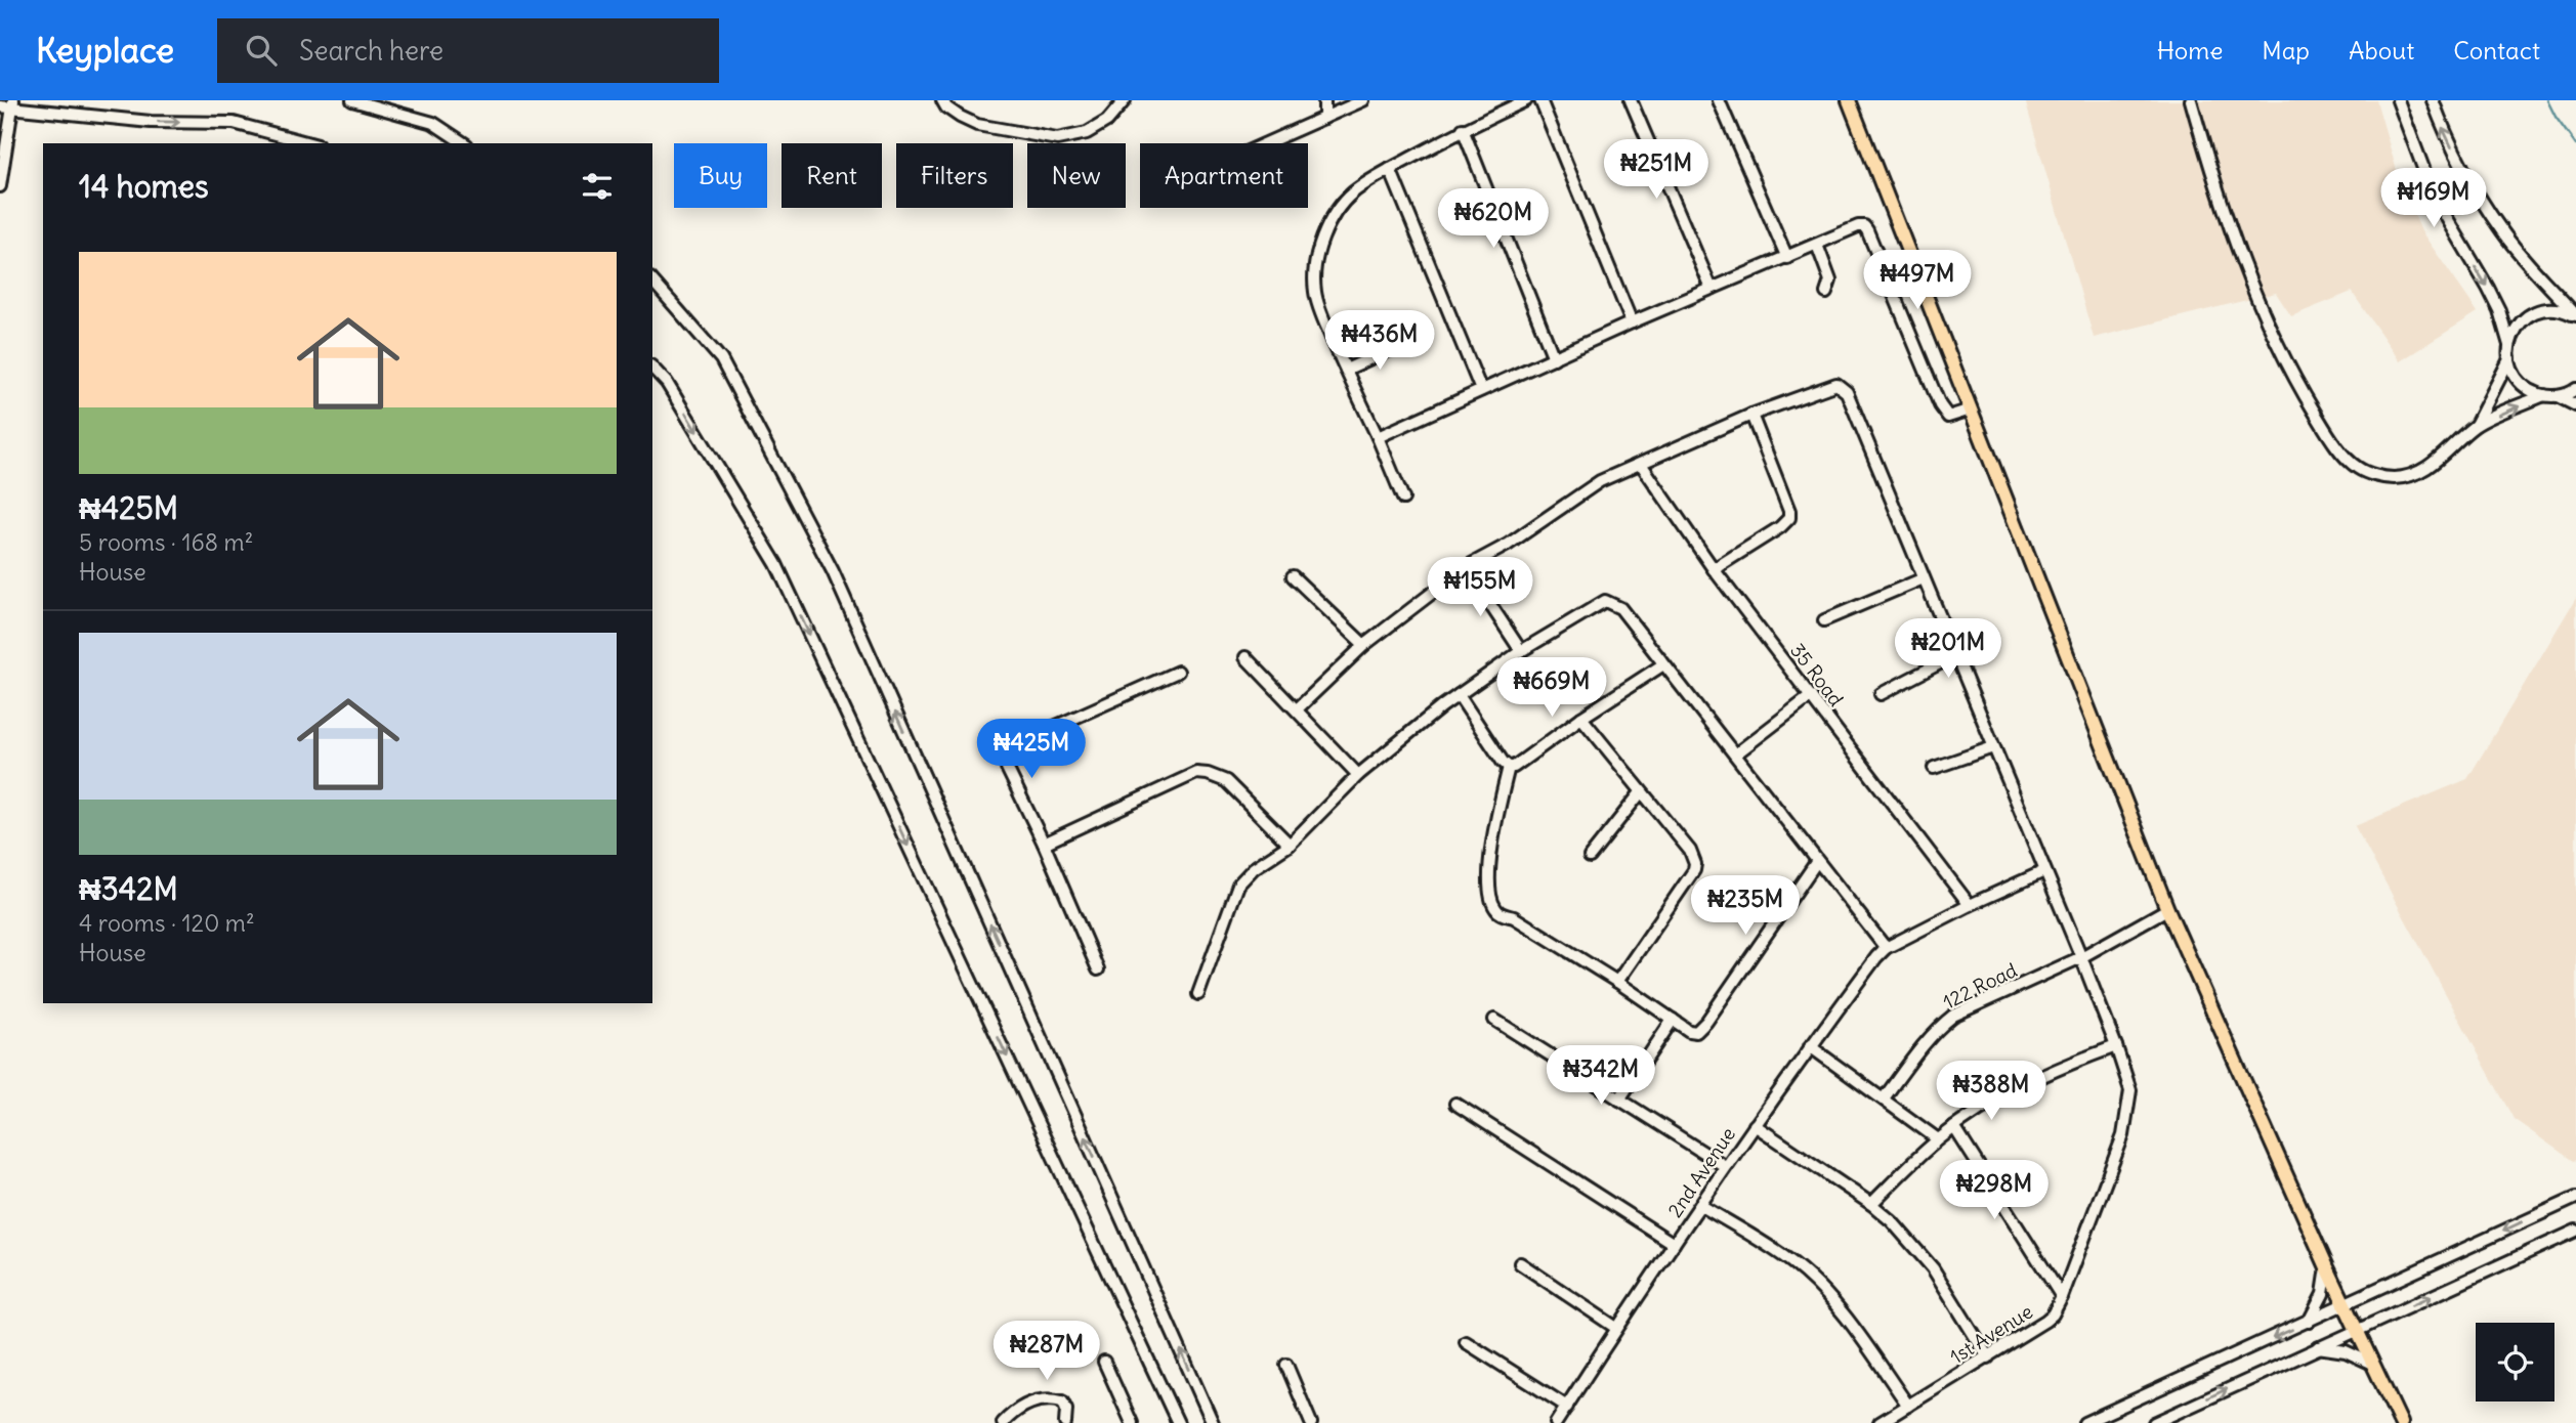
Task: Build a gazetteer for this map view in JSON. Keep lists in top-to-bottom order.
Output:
{
  "streets": {
    "street": [
      "35 Road",
      "122 Road",
      "2nd Avenue",
      "1st Avenue"
    ]
  },
  "crossings": [
    ["35 Road", "2nd Avenue"],
    ["122 Road", "1st Avenue"],
    ["2nd Avenue", "1st Avenue"]
  ],
  "page": {
    "header": "Keyplace",
    "search": "Search here",
    "nav": [
      "Home",
      "Map",
      "About",
      "Contact"
    ],
    "price": [
      "₦251M",
      "₦169M",
      "₦620M",
      "₦497M",
      "₦436M",
      "₦155M",
      "₦201M",
      "₦669M",
      "₦425M",
      "₦235M",
      "₦342M",
      "₦388M",
      "₦298M",
      "₦287M"
    ],
    "chip": [
      "Buy",
      "Rent",
      "Filters",
      "New",
      "Apartment"
    ],
    "heading": "14 homes",
    "list": [
      {
        "name": "₦425M",
        "note": "5 rooms · 168 m² · House"
      },
      {
        "name": "₦342M",
        "note": "4 rooms · 120 m² · House"
      }
    ]
  }
}
